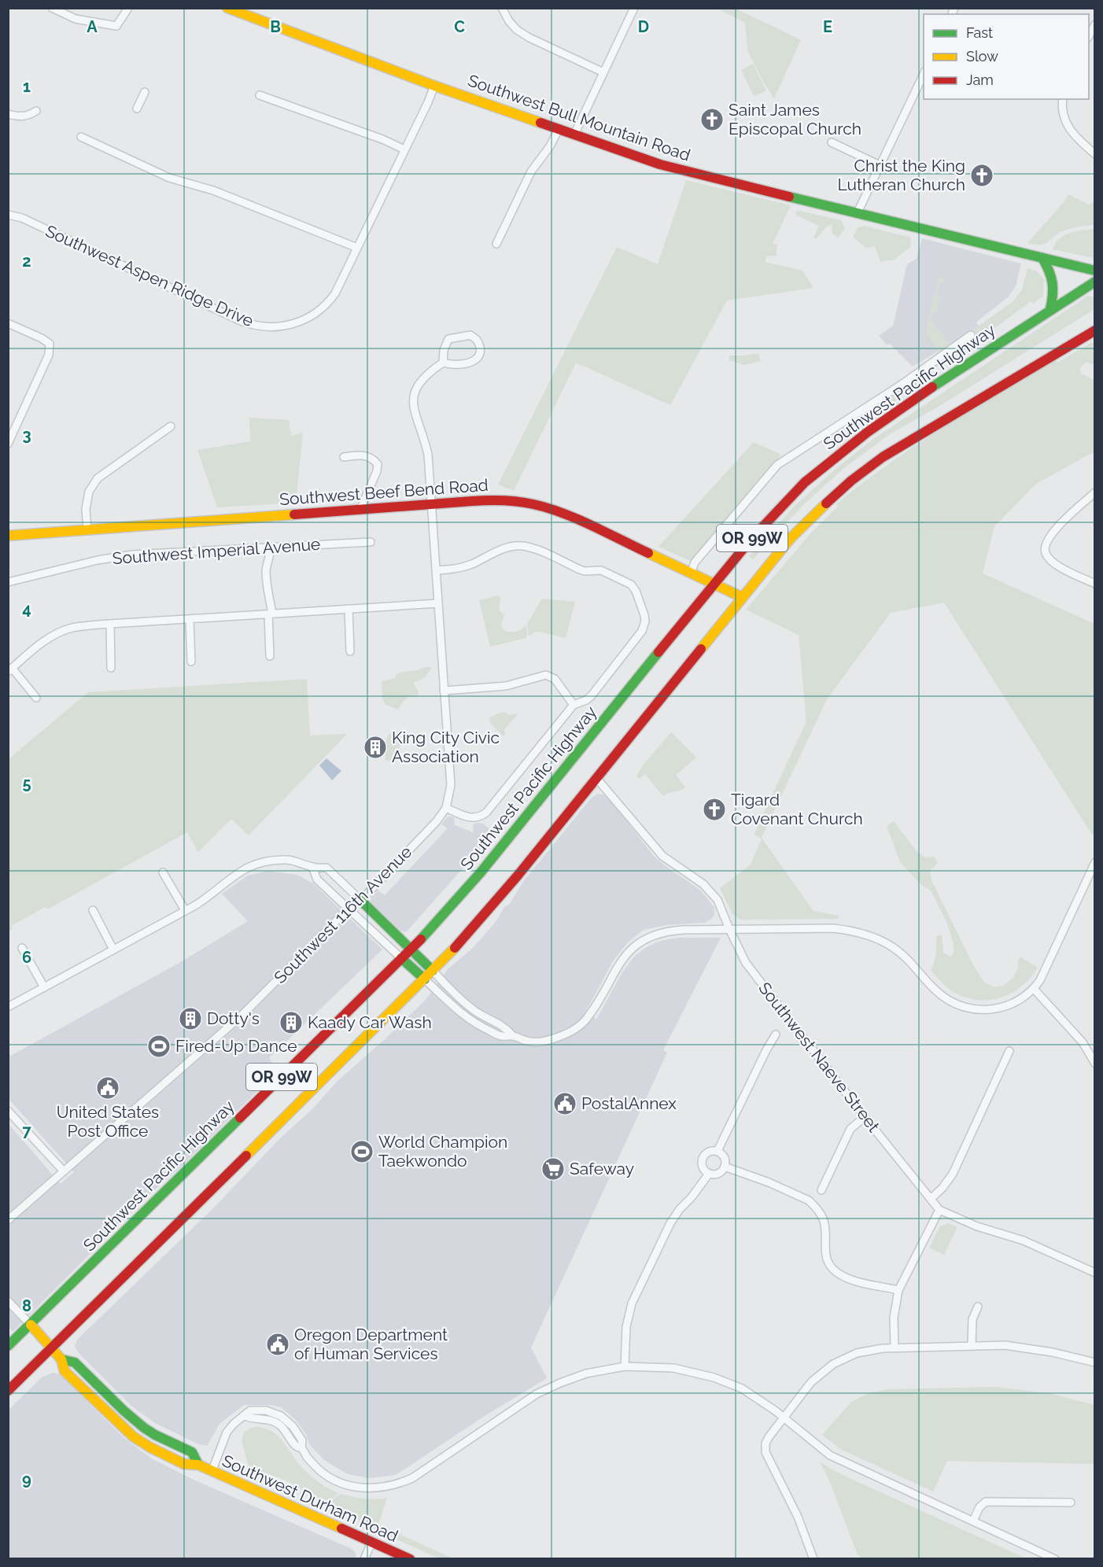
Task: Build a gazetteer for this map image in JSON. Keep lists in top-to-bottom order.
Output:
{
  "streets": {
    "main road": [
      "Southwest Bull Mountain Road",
      "Southwest Pacific Highway",
      "Southwest Beef Bend Road",
      "OR 99W",
      "Southwest Durham Road"
    ],
    "street": [
      "Southwest Aspen Ridge Drive",
      "Southwest Imperial Avenue",
      "Southwest 116th Avenue",
      "Southwest Naeve Street"
    ]
  },
  "crossings": [
    ["Southwest Bull Mountain Road", "Southwest Aspen Ridge Drive"],
    ["Southwest Pacific Highway", "Southwest Beef Bend Road"],
    ["Southwest Pacific Highway", "Southwest Durham Road"],
    ["Southwest Beef Bend Road", "OR 99W"],
    ["Southwest Beef Bend Road", "Southwest 116th Avenue"],
    ["OR 99W", "Southwest Naeve Street"],
    ["OR 99W", "Southwest Durham Road"]
  ],
  "places": {
    "church": ["Saint James Episcopal Church", "Christ the King Lutheran Church", "Tigard Covenant Church"],
    "building": ["King City Civic Association", "Dotty's", "Kaady Car Wash"],
    "sports": ["Fired-Up Dance", "World Champion Taekwondo"],
    "public building": ["United States Post Office", "PostalAnnex", "Oregon Department of Human Services"],
    "supermarket": ["Safeway"]
  },
  "legend": ["Fast", "Slow", "Jam"],
  "grid": {
    "columns": [
      "A",
      "B",
      "C",
      "D",
      "E"
    ],
    "rows": [
      "1",
      "2",
      "3",
      "4",
      "5",
      "6",
      "7",
      "8",
      "9"
    ]
  }
}
